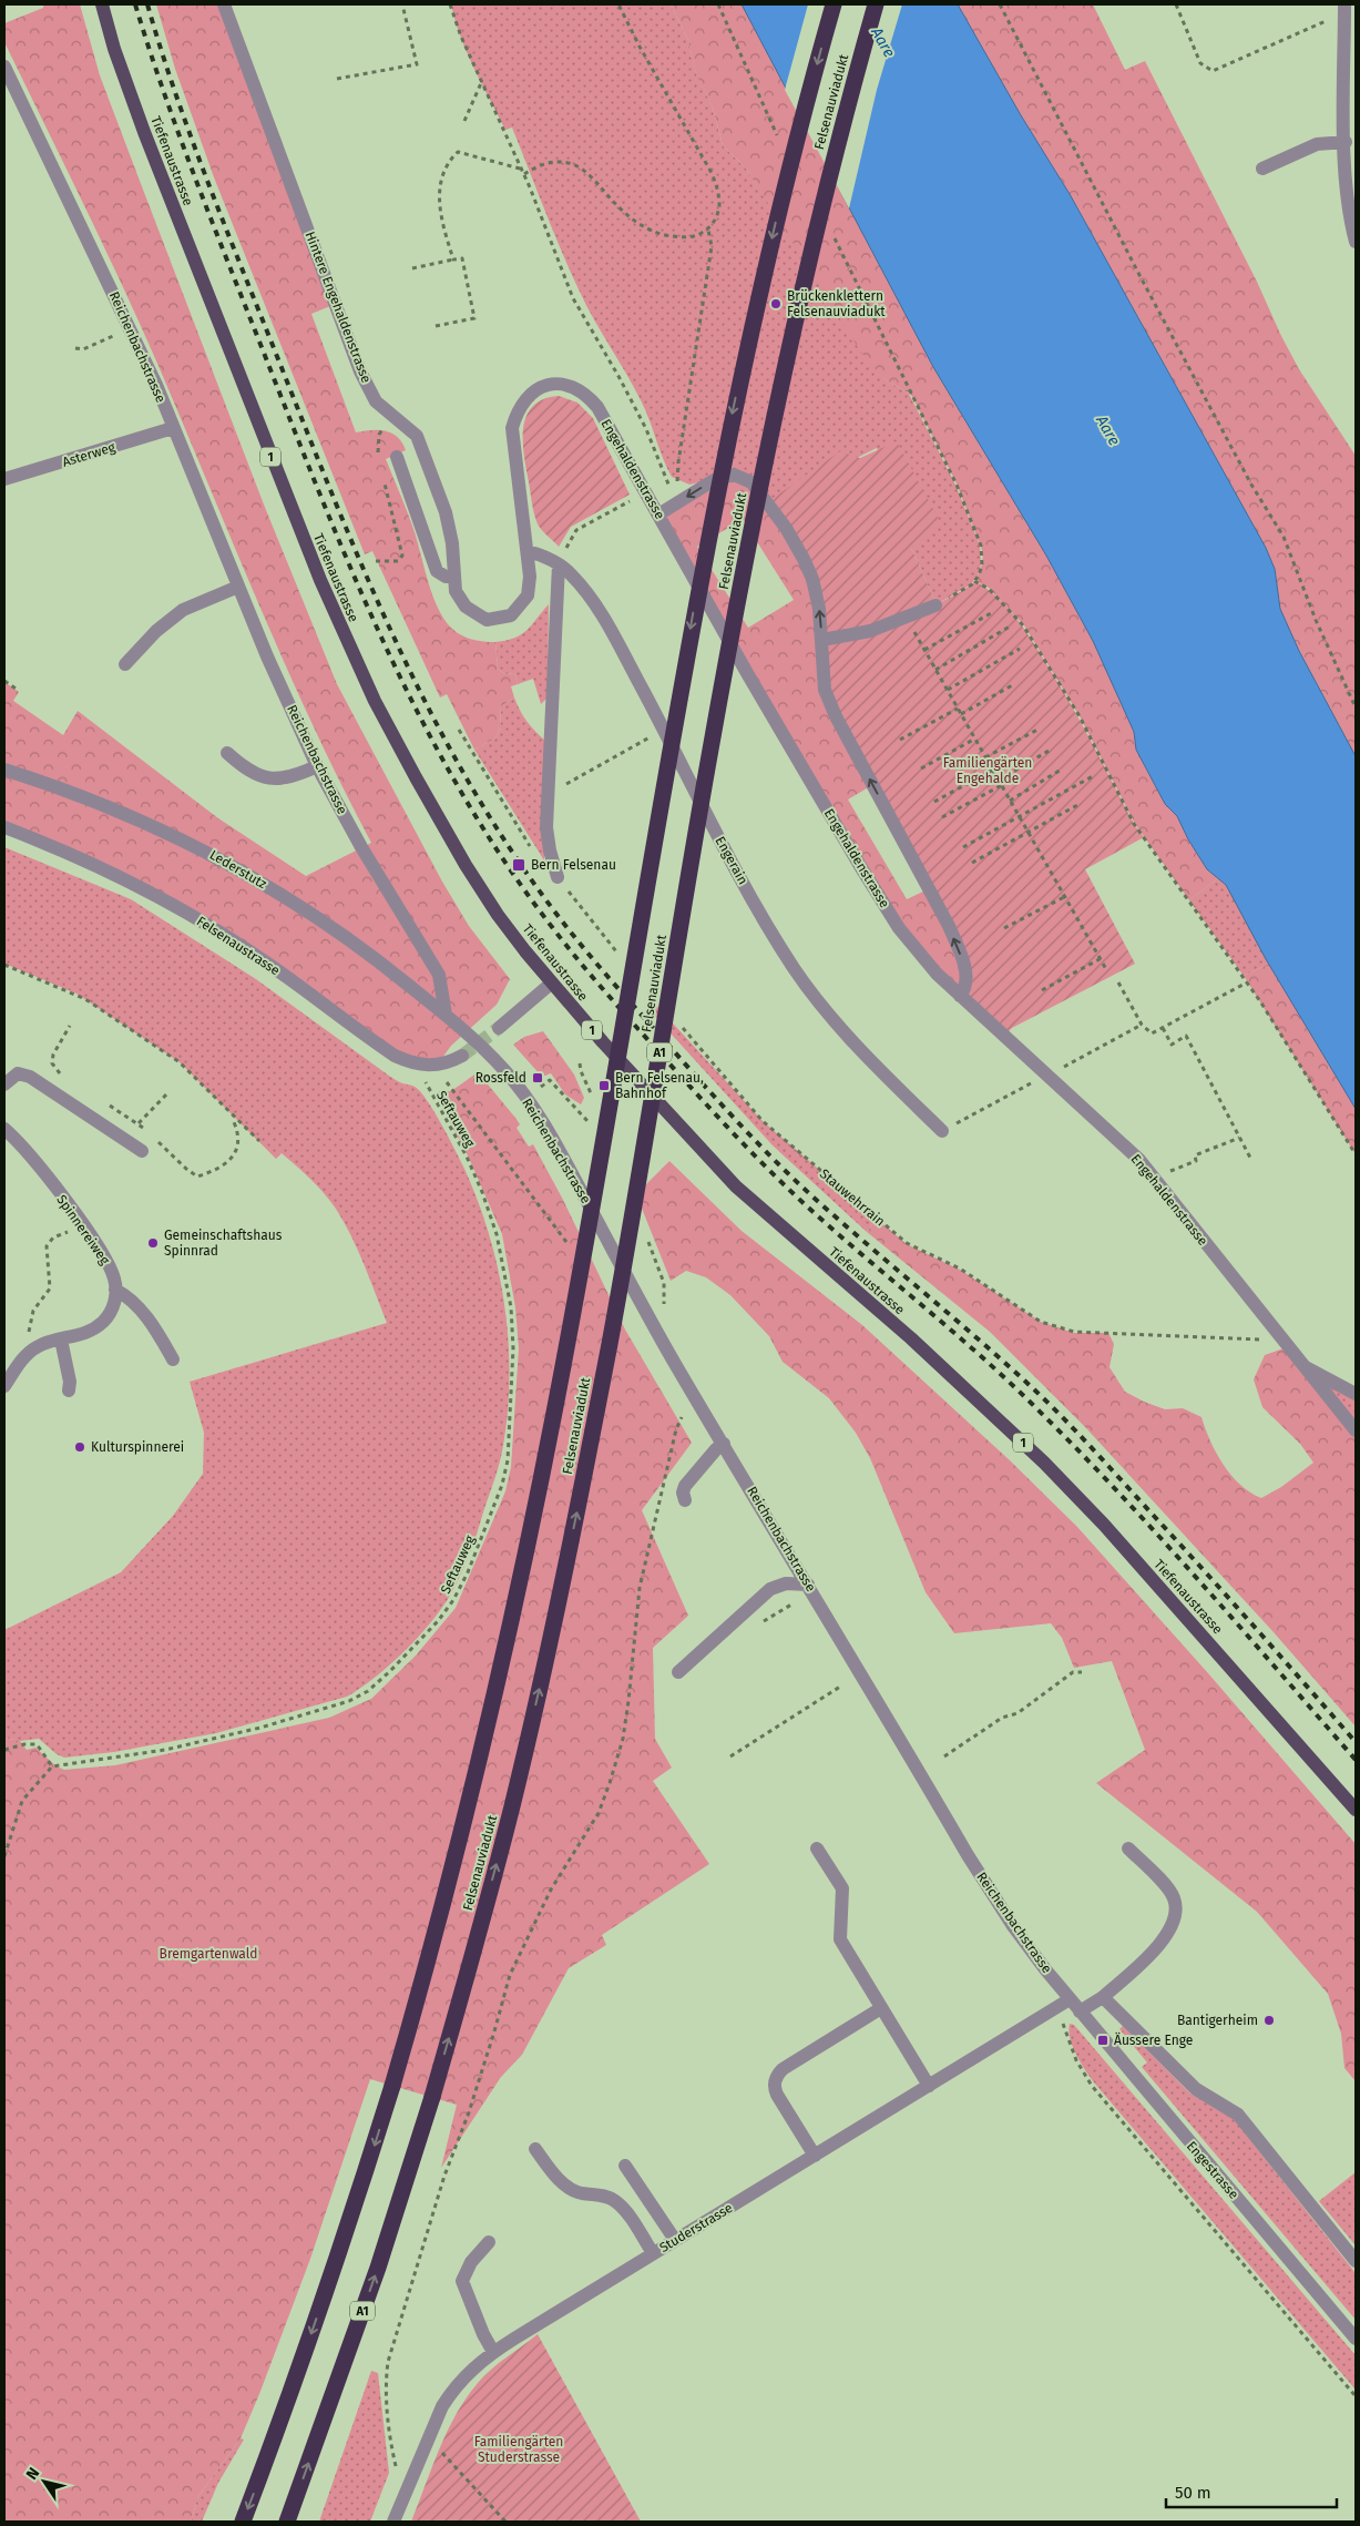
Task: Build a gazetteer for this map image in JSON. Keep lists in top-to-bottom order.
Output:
{
  "streets": {
    "highway": ["Felsenauviadukt", "A1"],
    "main road": ["Tiefenaustrasse", "1"],
    "street": [
      "Hintere Engehaldenstrasse",
      "Reichenbachstrasse",
      "Asterweg",
      "Engehaldenstrasse",
      "Engerain",
      "Lederstutz",
      "Felsenaustrasse",
      "Spinnereiweg",
      "Engestrasse",
      "Studerstrasse"
    ],
    "path": ["Seftauweg", "Stauwehrrain"]
  },
  "crossings": [
    ["Hintere Engehaldenstrasse", "Engehaldenstrasse"],
    ["Hintere Engehaldenstrasse", "Engerain"],
    ["Reichenbachstrasse", "Asterweg"],
    ["Reichenbachstrasse", "Lederstutz"],
    ["Reichenbachstrasse", "Engestrasse"],
    ["Reichenbachstrasse", "Studerstrasse"],
    ["Engehaldenstrasse", "Engerain"],
    ["Engestrasse", "Studerstrasse"]
  ],
  "water": ["Aare"],
  "parks": ["Familiengärten Engehalde", "Bremgartenwald", "Familiengärten Studerstrasse"],
  "places": {
    "other": [
      "Brückenklettern Felsenauviadukt",
      "Gemeinschaftshaus Spinnrad",
      "Kulturspinnerei",
      "Bantigerheim"
    ],
    "transit": [
      "Bern Felsenau",
      "Rossfeld",
      "Bern Felsenau, Bahnhof",
      "Äussere Enge"
    ]
  },
  "scale_bar": "50 m",
  "north": "top left"
}
